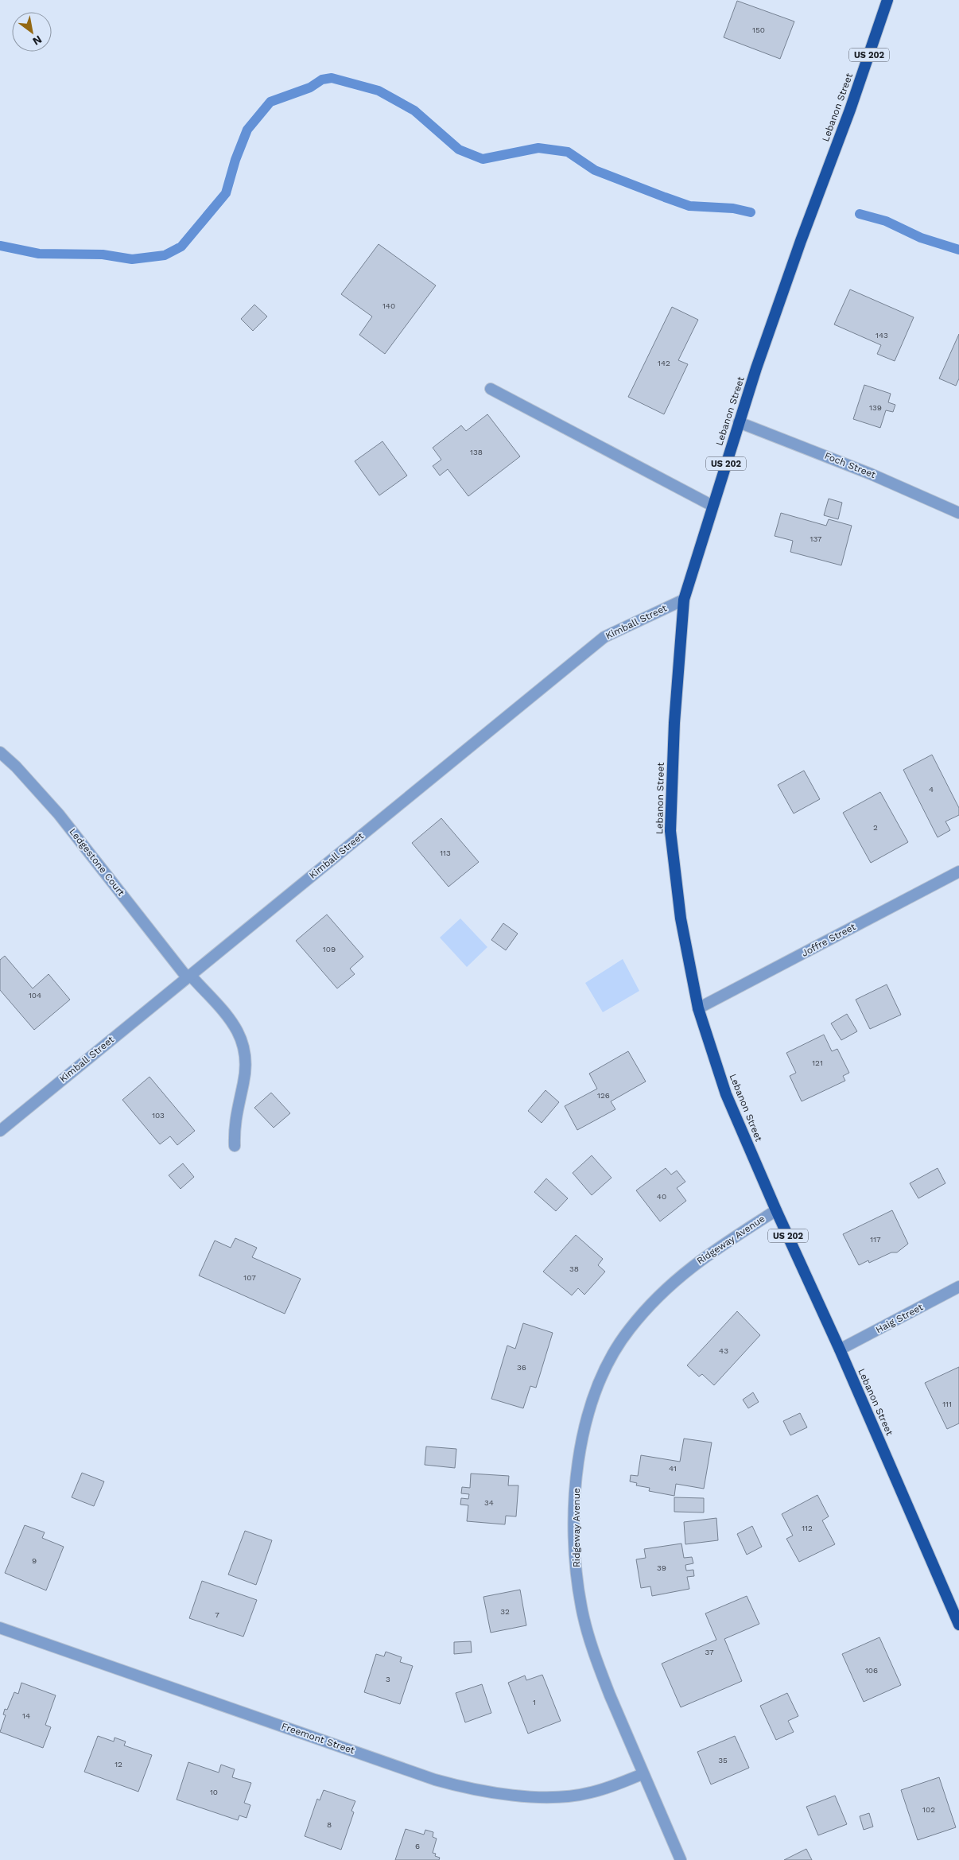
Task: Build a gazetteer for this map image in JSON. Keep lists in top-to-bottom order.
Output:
{
  "streets": {
    "highway": ["US 202", "Lebanon Street"],
    "street": [
      "Foch Street",
      "Kimball Street",
      "Ledgestone Court",
      "Joffre Street",
      "Ridgeway Avenue",
      "Haig Street",
      "Freemont Street"
    ]
  },
  "crossings": [
    ["Lebanon Street", "Foch Street"],
    ["Lebanon Street", "Kimball Street"],
    ["Lebanon Street", "Joffre Street"],
    ["Lebanon Street", "Ridgeway Avenue"],
    ["Lebanon Street", "Haig Street"],
    ["Kimball Street", "Ledgestone Court"],
    ["Ridgeway Avenue", "Freemont Street"]
  ],
  "house_numbers": [
    "150",
    "140",
    "143",
    "142",
    "139",
    "138",
    "137",
    "4",
    "2",
    "113",
    "109",
    "104",
    "121",
    "126",
    "103",
    "40",
    "117",
    "38",
    "107",
    "43",
    "36",
    "111",
    "41",
    "34",
    "112",
    "9",
    "39",
    "32",
    "7",
    "37",
    "106",
    "3",
    "1",
    "14",
    "35",
    "12",
    "10",
    "102",
    "8",
    "6"
  ],
  "north": "bottom right"
}
